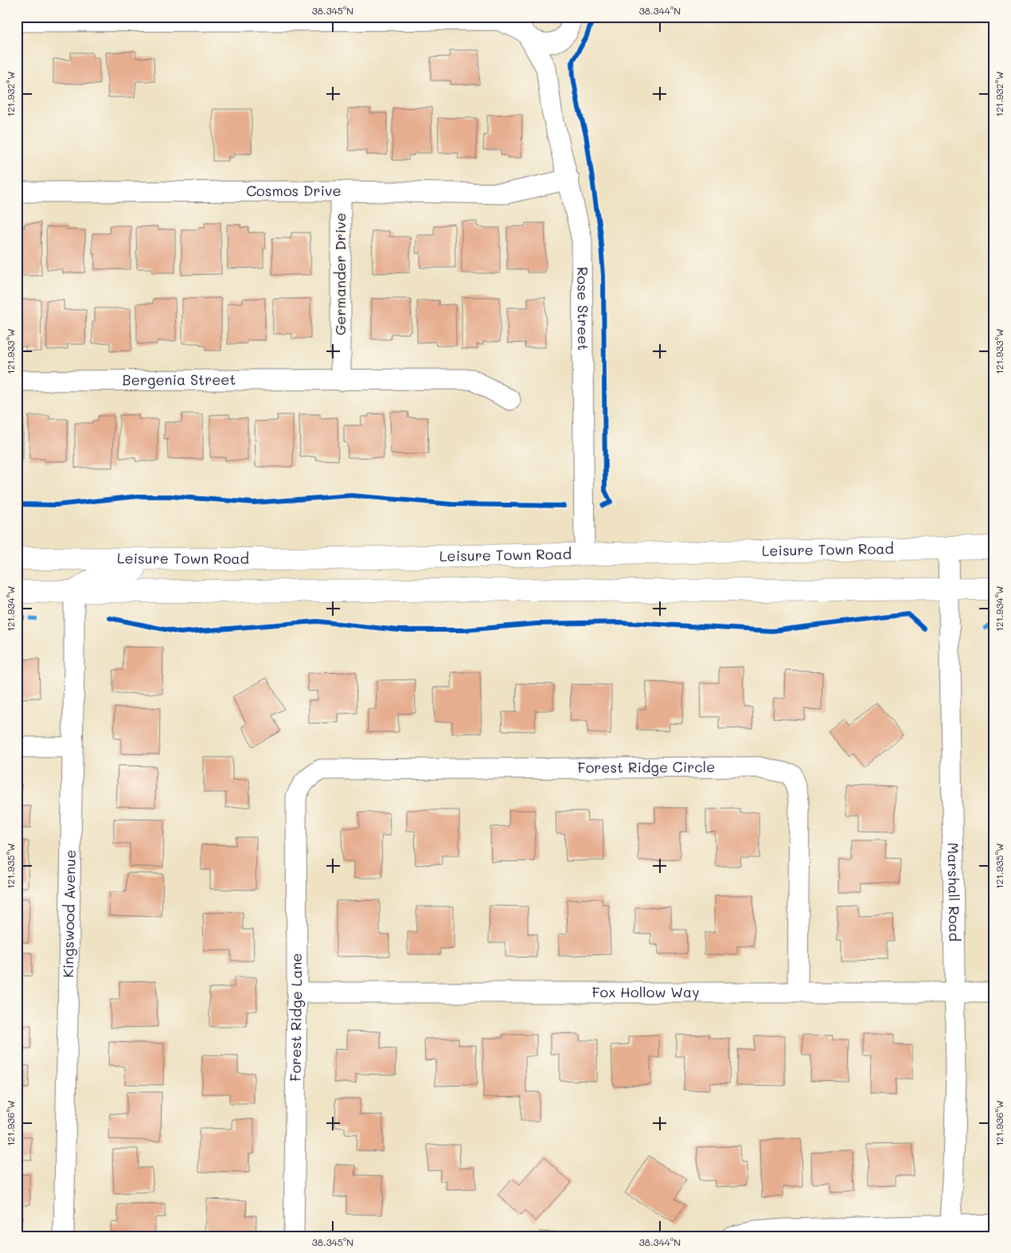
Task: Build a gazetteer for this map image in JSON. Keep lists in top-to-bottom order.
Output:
{
  "streets": {
    "main road": ["Leisure Town Road"],
    "street": [
      "Cosmos Drive",
      "Germander Drive",
      "Rose Street",
      "Bergenia Street",
      "Forest Ridge Circle",
      "Marshall Road",
      "Kingswood Avenue",
      "Fox Hollow Way",
      "Forest Ridge Lane"
    ]
  },
  "crossings": [
    ["Cosmos Drive", "Germander Drive"],
    ["Cosmos Drive", "Rose Street"],
    ["Germander Drive", "Bergenia Street"],
    ["Rose Street", "Leisure Town Road"],
    ["Leisure Town Road", "Marshall Road"],
    ["Forest Ridge Circle", "Fox Hollow Way"],
    ["Forest Ridge Circle", "Forest Ridge Lane"],
    ["Marshall Road", "Fox Hollow Way"],
    ["Fox Hollow Way", "Forest Ridge Lane"]
  ],
  "coordinates": [
    "38.345°N",
    "38.344°N",
    "121.932°W",
    "121.933°W",
    "121.934°W",
    "121.935°W",
    "121.936°W"
  ]
}
